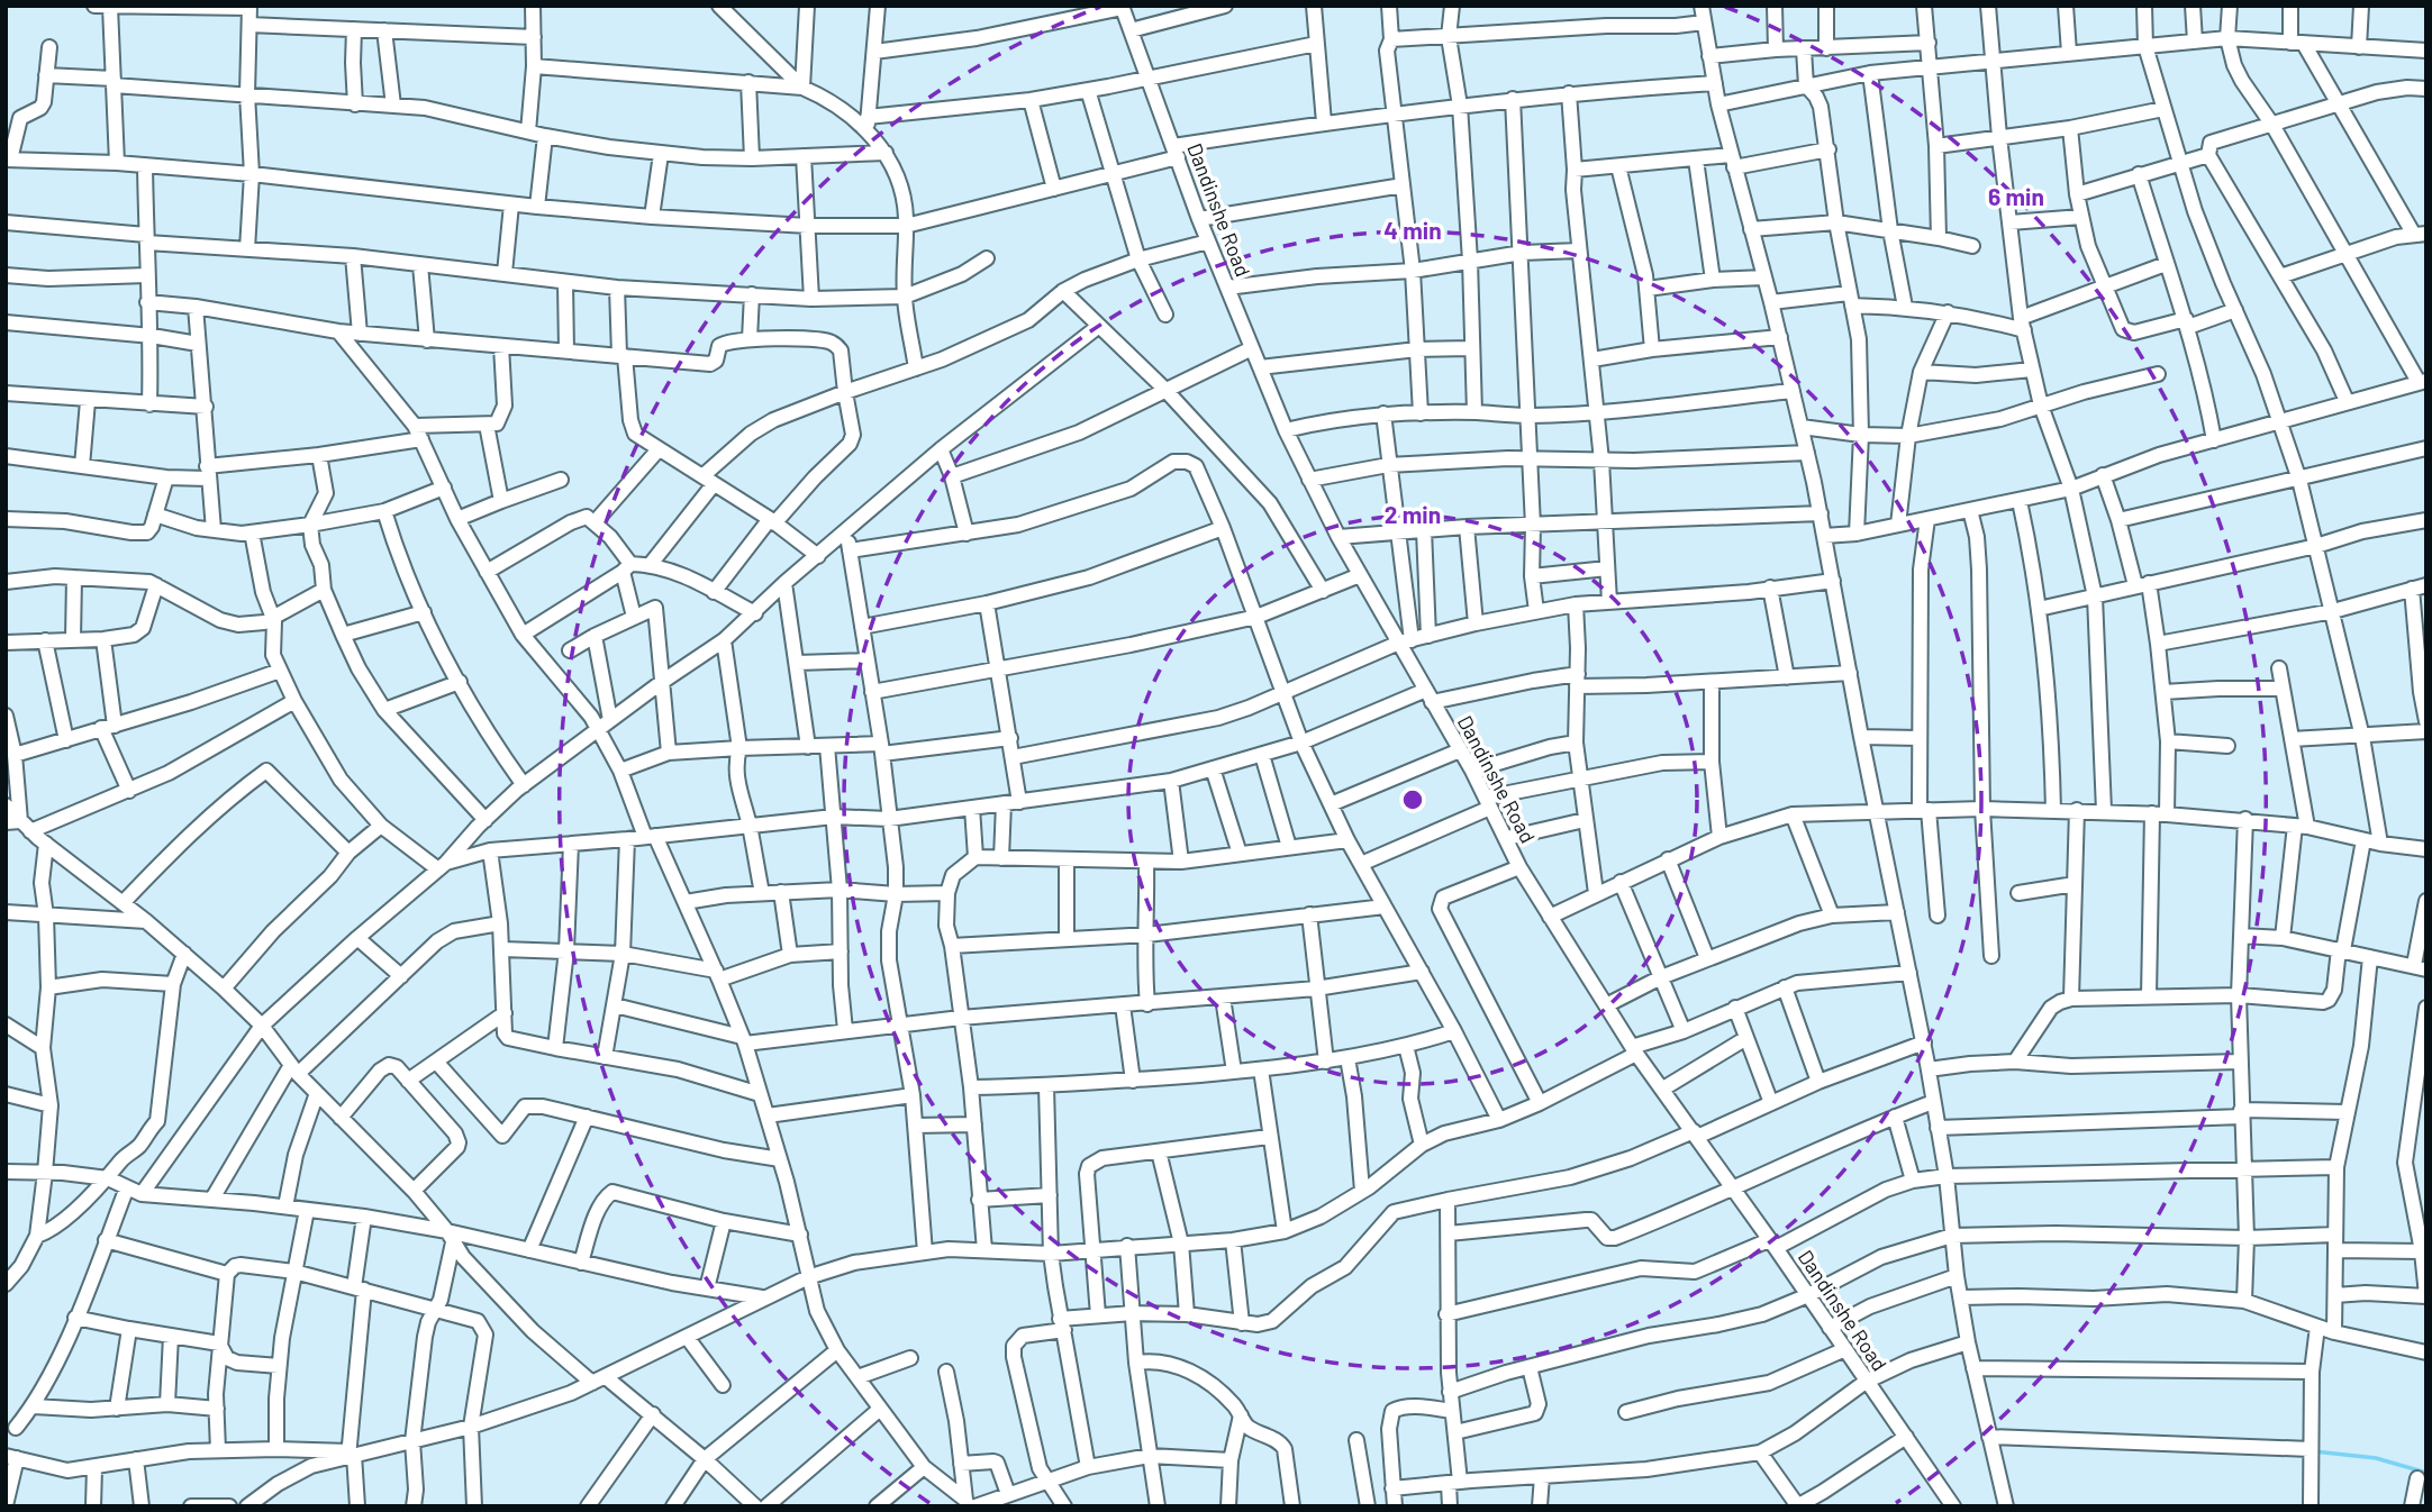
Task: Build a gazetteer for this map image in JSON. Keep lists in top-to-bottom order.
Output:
{
  "streets": {
    "street": ["Dandinshe Road"]
  },
  "rings": ["6 min", "4 min", "2 min"]
}
